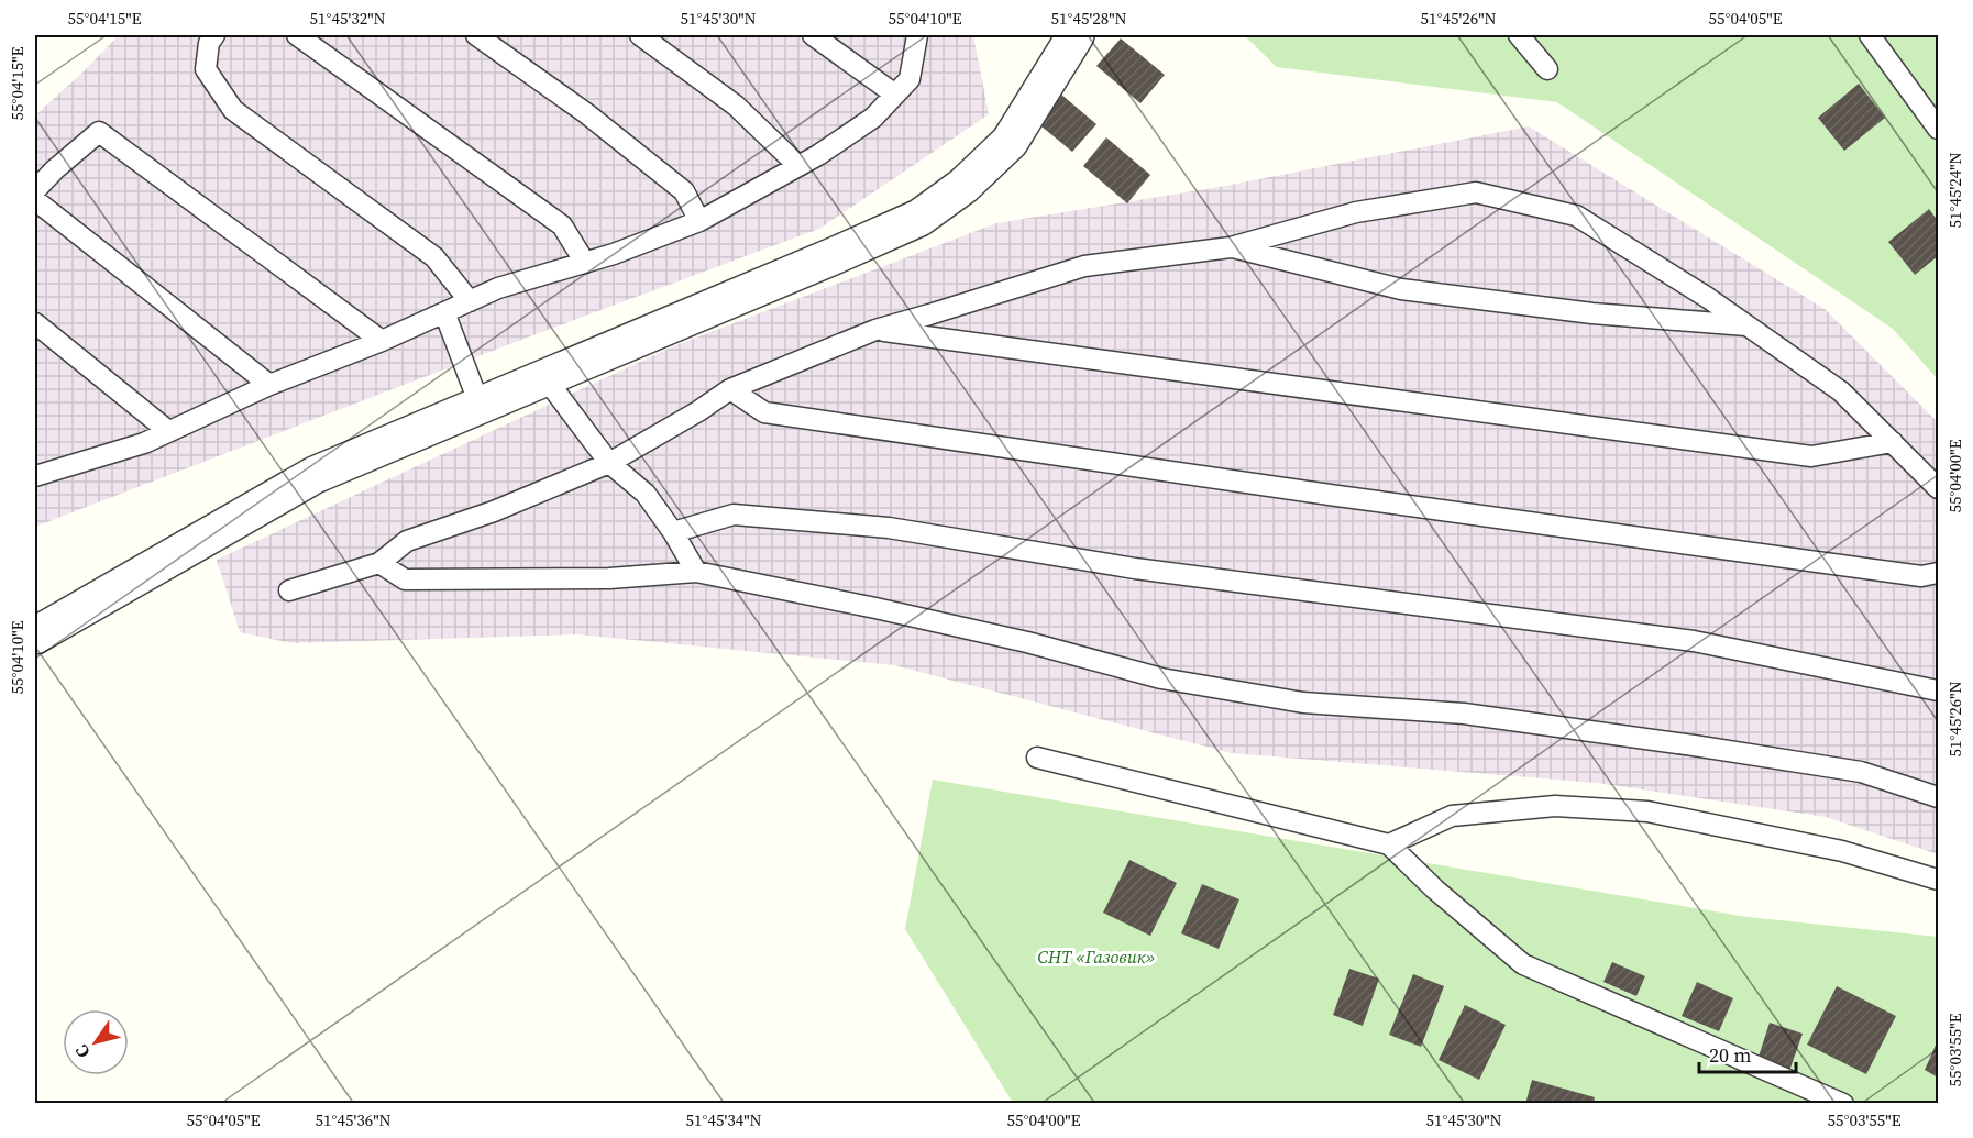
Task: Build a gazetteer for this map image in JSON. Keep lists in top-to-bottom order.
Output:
{
  "parks": ["СНТ «Газовик»"],
  "scale_bar": "20 m",
  "north": "bottom left",
  "coordinates": [
    "55°04'15\"E",
    "51°45'32\"N",
    "51°45'30\"N",
    "55°04'10\"E",
    "51°45'28\"N",
    "51°45'26\"N",
    "55°04'05\"E",
    "51°45'24\"N",
    "55°04'00\"E",
    "55°03'55\"E",
    "51°45'36\"N",
    "51°45'34\"N"
  ]
}
